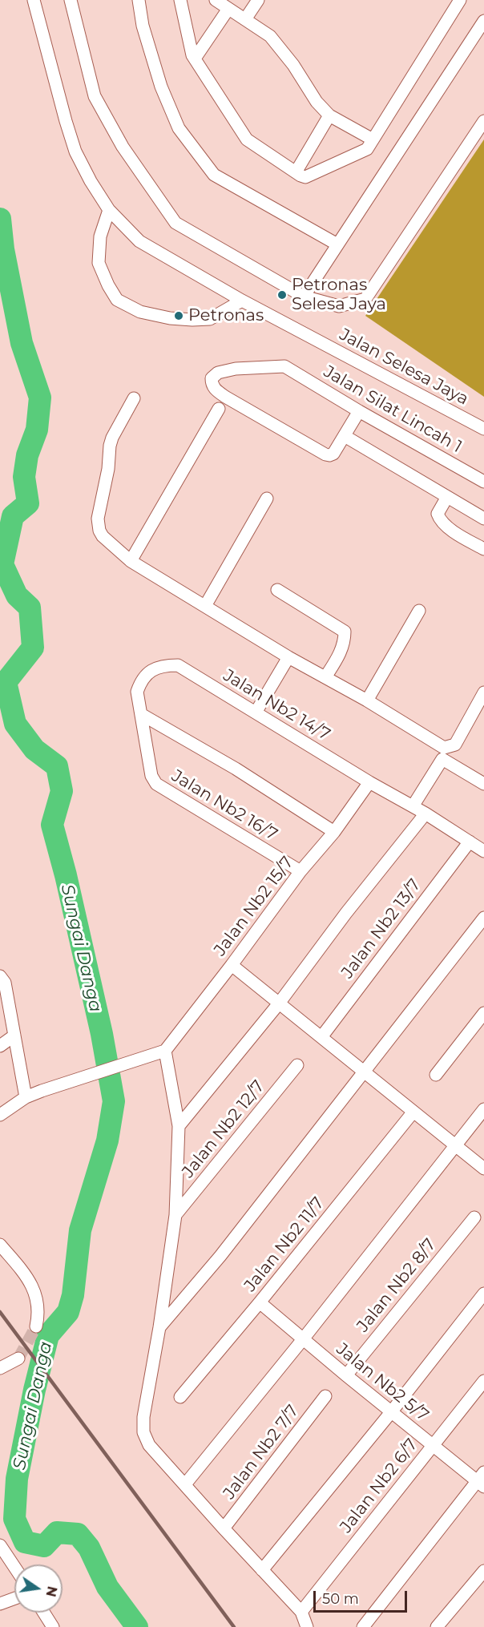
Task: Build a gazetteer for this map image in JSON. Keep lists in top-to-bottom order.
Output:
{
  "streets": {
    "street": [
      "Jalan Selesa Jaya",
      "Jalan Silat Lincah 1",
      "Jalan Nb2 14/7",
      "Jalan Nb2 16/7",
      "Jalan Nb2 15/7",
      "Jalan Nb2 13/7",
      "Jalan Nb2 12/7",
      "Jalan Nb2 11/7",
      "Jalan Nb2 8/7",
      "Jalan Nb2 5/7",
      "Jalan Nb2 7/7",
      "Jalan Nb2 6/7"
    ]
  },
  "crossings": [
    ["Jalan Nb2 14/7", "Jalan Nb2 16/7"],
    ["Jalan Nb2 14/7", "Jalan Nb2 15/7"],
    ["Jalan Nb2 14/7", "Jalan Nb2 13/7"],
    ["Jalan Nb2 16/7", "Jalan Nb2 15/7"],
    ["Jalan Nb2 11/7", "Jalan Nb2 5/7"],
    ["Jalan Nb2 8/7", "Jalan Nb2 5/7"],
    ["Jalan Nb2 5/7", "Jalan Nb2 6/7"]
  ],
  "water": ["Sungai Danga"],
  "places": ["Petronas Selesa Jaya", "Petronas"],
  "scale_bar": "50 m",
  "north": "right"
}
